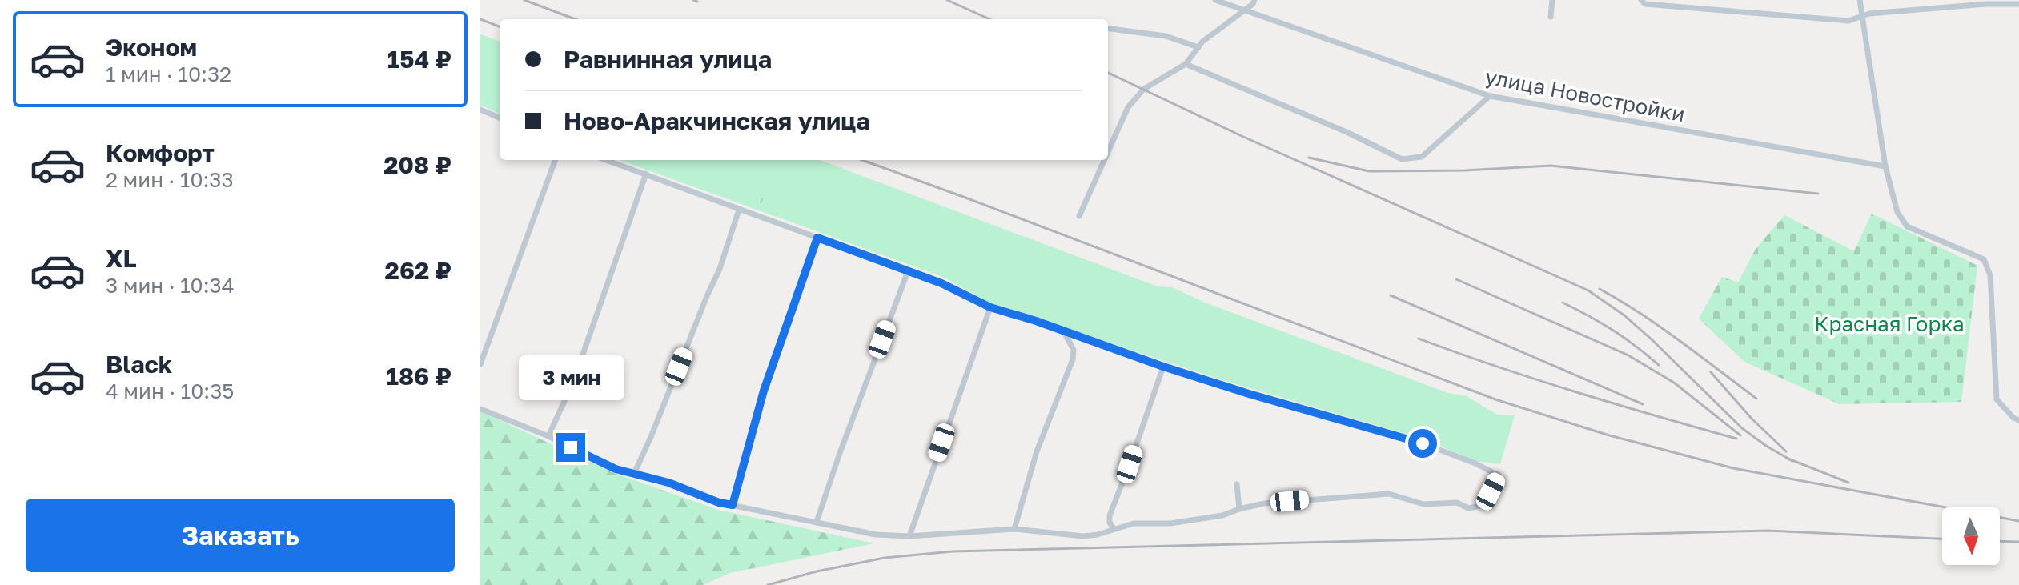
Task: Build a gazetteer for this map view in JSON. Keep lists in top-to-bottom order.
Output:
{
  "streets": {
    "street": ["улица Новостройки"]
  },
  "parks": ["Красная Горка"],
  "north": "bottom",
  "page": {
    "list": [
      {
        "name": "Эконом",
        "note": "1 мин · 10:32",
        "value": "154 ₽"
      },
      {
        "name": "Комфорт",
        "note": "2 мин · 10:33",
        "value": "208 ₽"
      },
      {
        "name": "XL",
        "note": "3 мин · 10:34",
        "value": "262 ₽"
      },
      {
        "name": "Black",
        "note": "4 мин · 10:35",
        "value": "186 ₽"
      }
    ],
    "banner": ["Равнинная улица", "Ново-Аракчинская улица"],
    "bubble": "3 мин",
    "buttons": "Заказать"
  }
}
